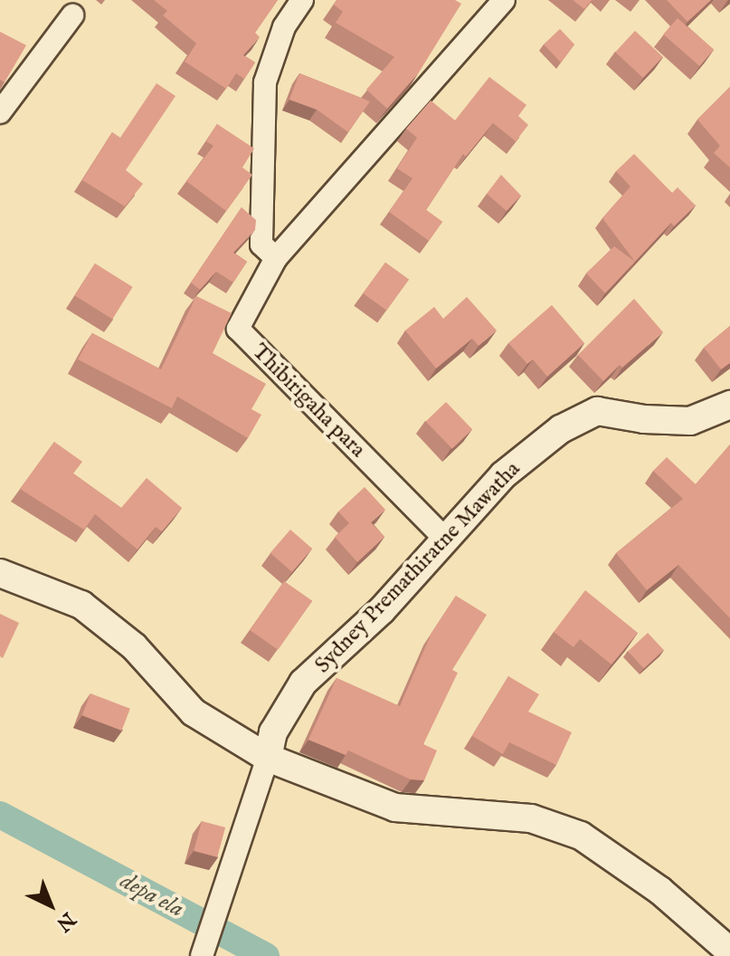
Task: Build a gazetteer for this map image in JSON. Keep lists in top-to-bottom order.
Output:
{
  "streets": {
    "street": ["Thibirigaha para", "Sydney Premathiratne Mawatha"]
  },
  "crossings": [
    ["Thibirigaha para", "Sydney Premathiratne Mawatha"]
  ],
  "water": ["depa ela"],
  "north": "bottom right"
}
